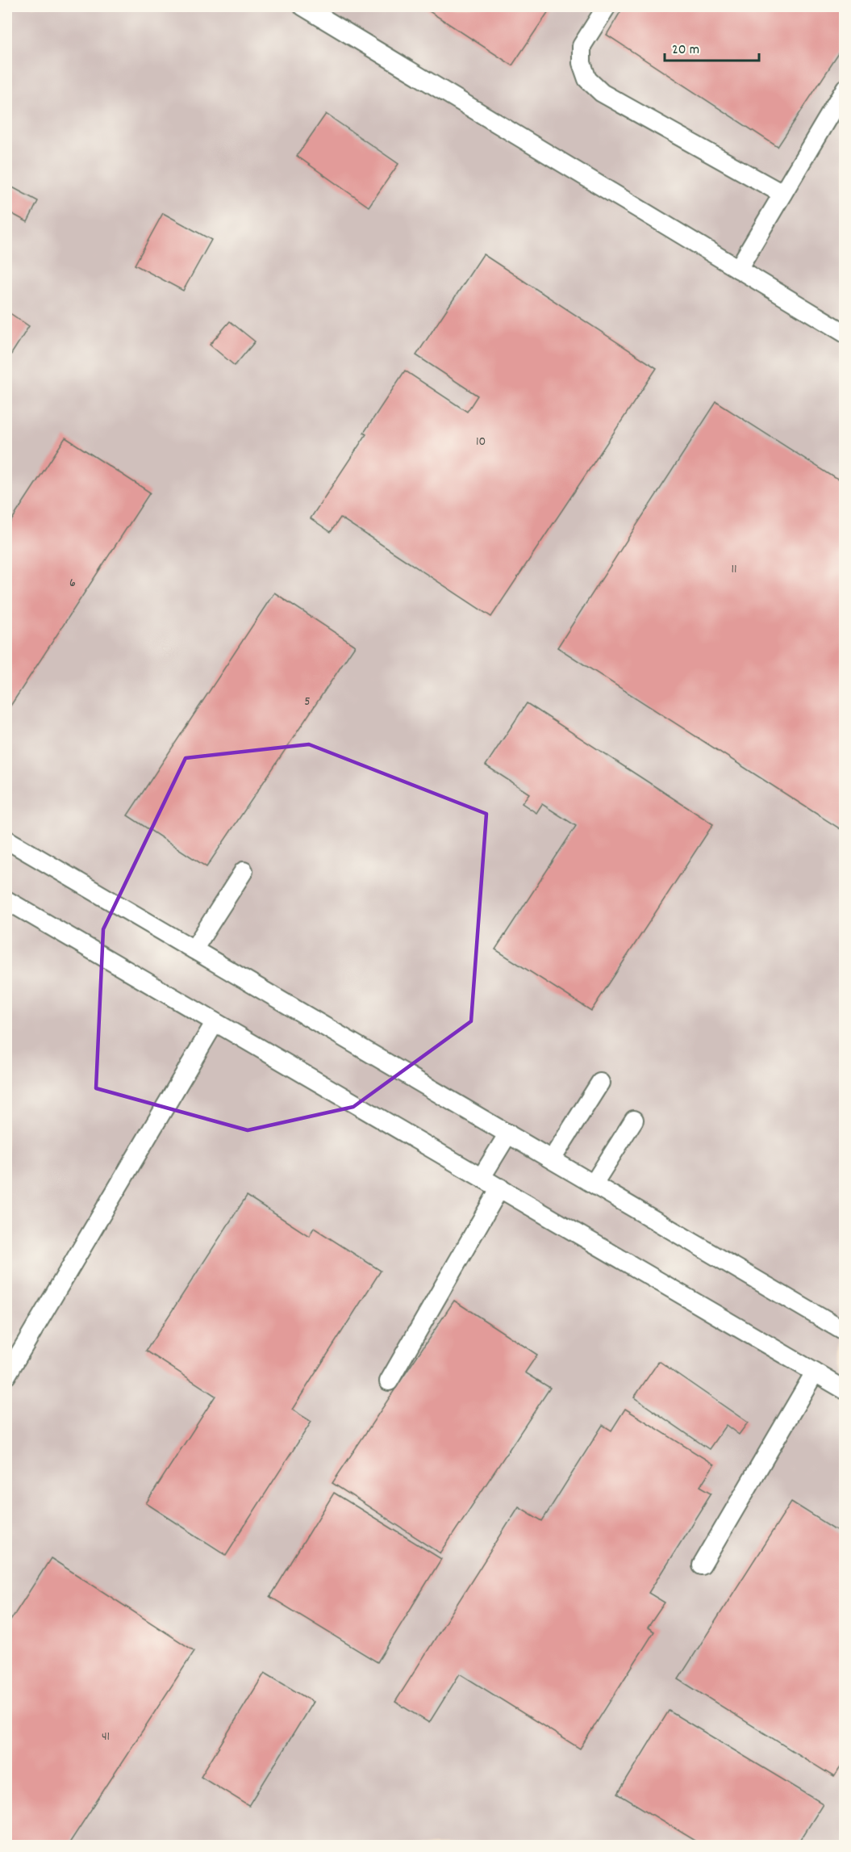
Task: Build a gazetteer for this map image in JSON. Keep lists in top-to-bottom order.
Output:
{
  "house_numbers": [
    "10",
    "11",
    "6",
    "5",
    "41"
  ],
  "scale_bar": "20 m"
}
